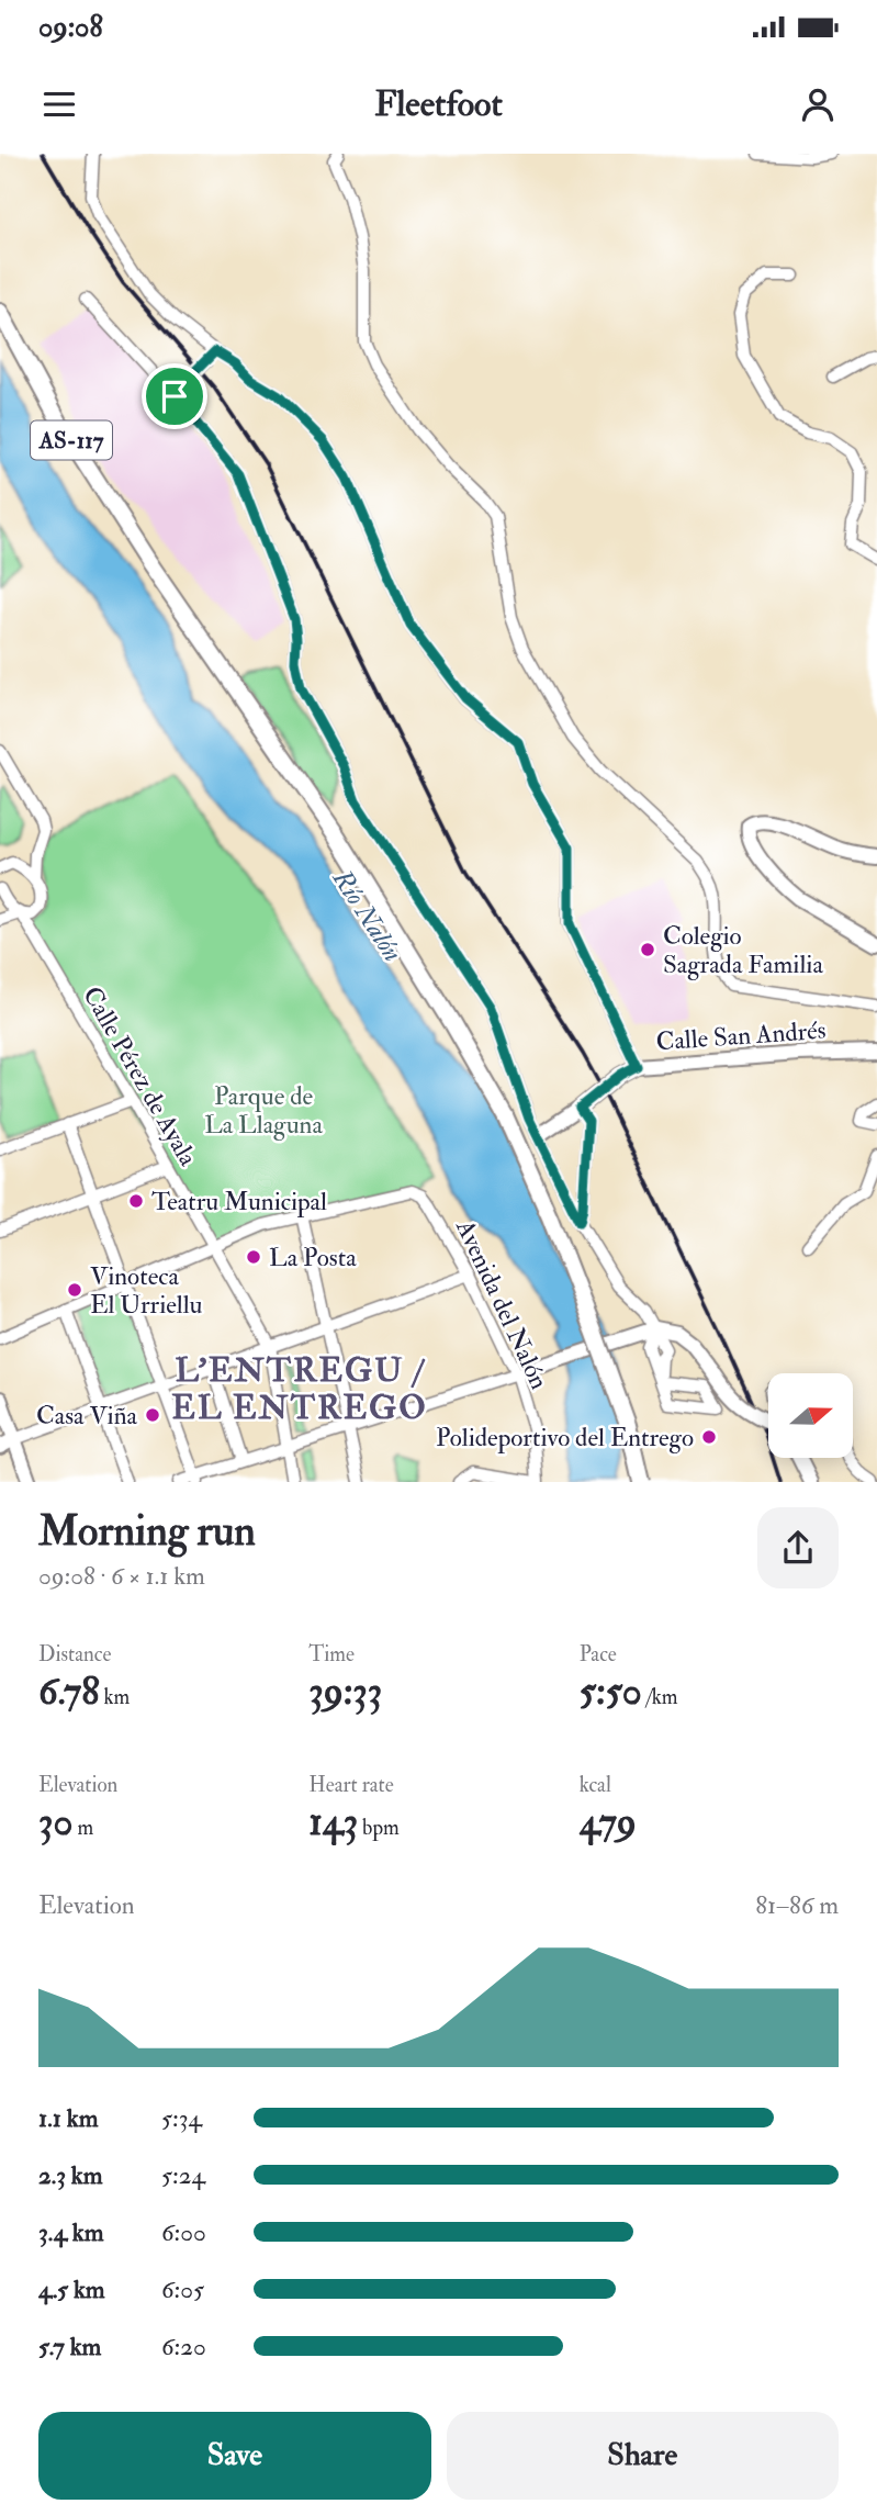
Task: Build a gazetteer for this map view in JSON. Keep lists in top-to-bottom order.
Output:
{
  "streets": {
    "main road": ["AS-117"],
    "street": ["Calle San Andrés", "Calle Pérez de Ayala", "Avenida del Nalón"]
  },
  "districts": ["L'ENTREGU / EL ENTREGO"],
  "water": ["Río Nalón"],
  "parks": ["Parque de La Llaguna"],
  "places": [
    "Colegio Sagrada Familia",
    "Teatru Municipal",
    "La Posta",
    "Vinoteca El Urriellu",
    "Casa Viña",
    "Polideportivo del Entrego"
  ],
  "north": "right",
  "page": {
    "status": "09:08",
    "header": "Fleetfoot",
    "heading": ["Morning run", "09:08 · 6 × 1.1 km"],
    "stats": [
      ["Distance", "6.78 km"],
      ["Time", "39:33"],
      ["Pace", "5:50 /km"],
      ["Elevation", "30 m"],
      ["Heart rate", "143 bpm"],
      ["kcal", "479"]
    ],
    "chart": ["Elevation", "81–86 m"],
    "list": [
      {
        "name": "1.1 km",
        "note": "5:34"
      },
      {
        "name": "2.3 km",
        "note": "5:24"
      },
      {
        "name": "3.4 km",
        "note": "6:00"
      },
      {
        "name": "4.5 km",
        "note": "6:05"
      },
      {
        "name": "5.7 km",
        "note": "6:20"
      }
    ],
    "buttons": ["Save", "Share"]
  }
}
